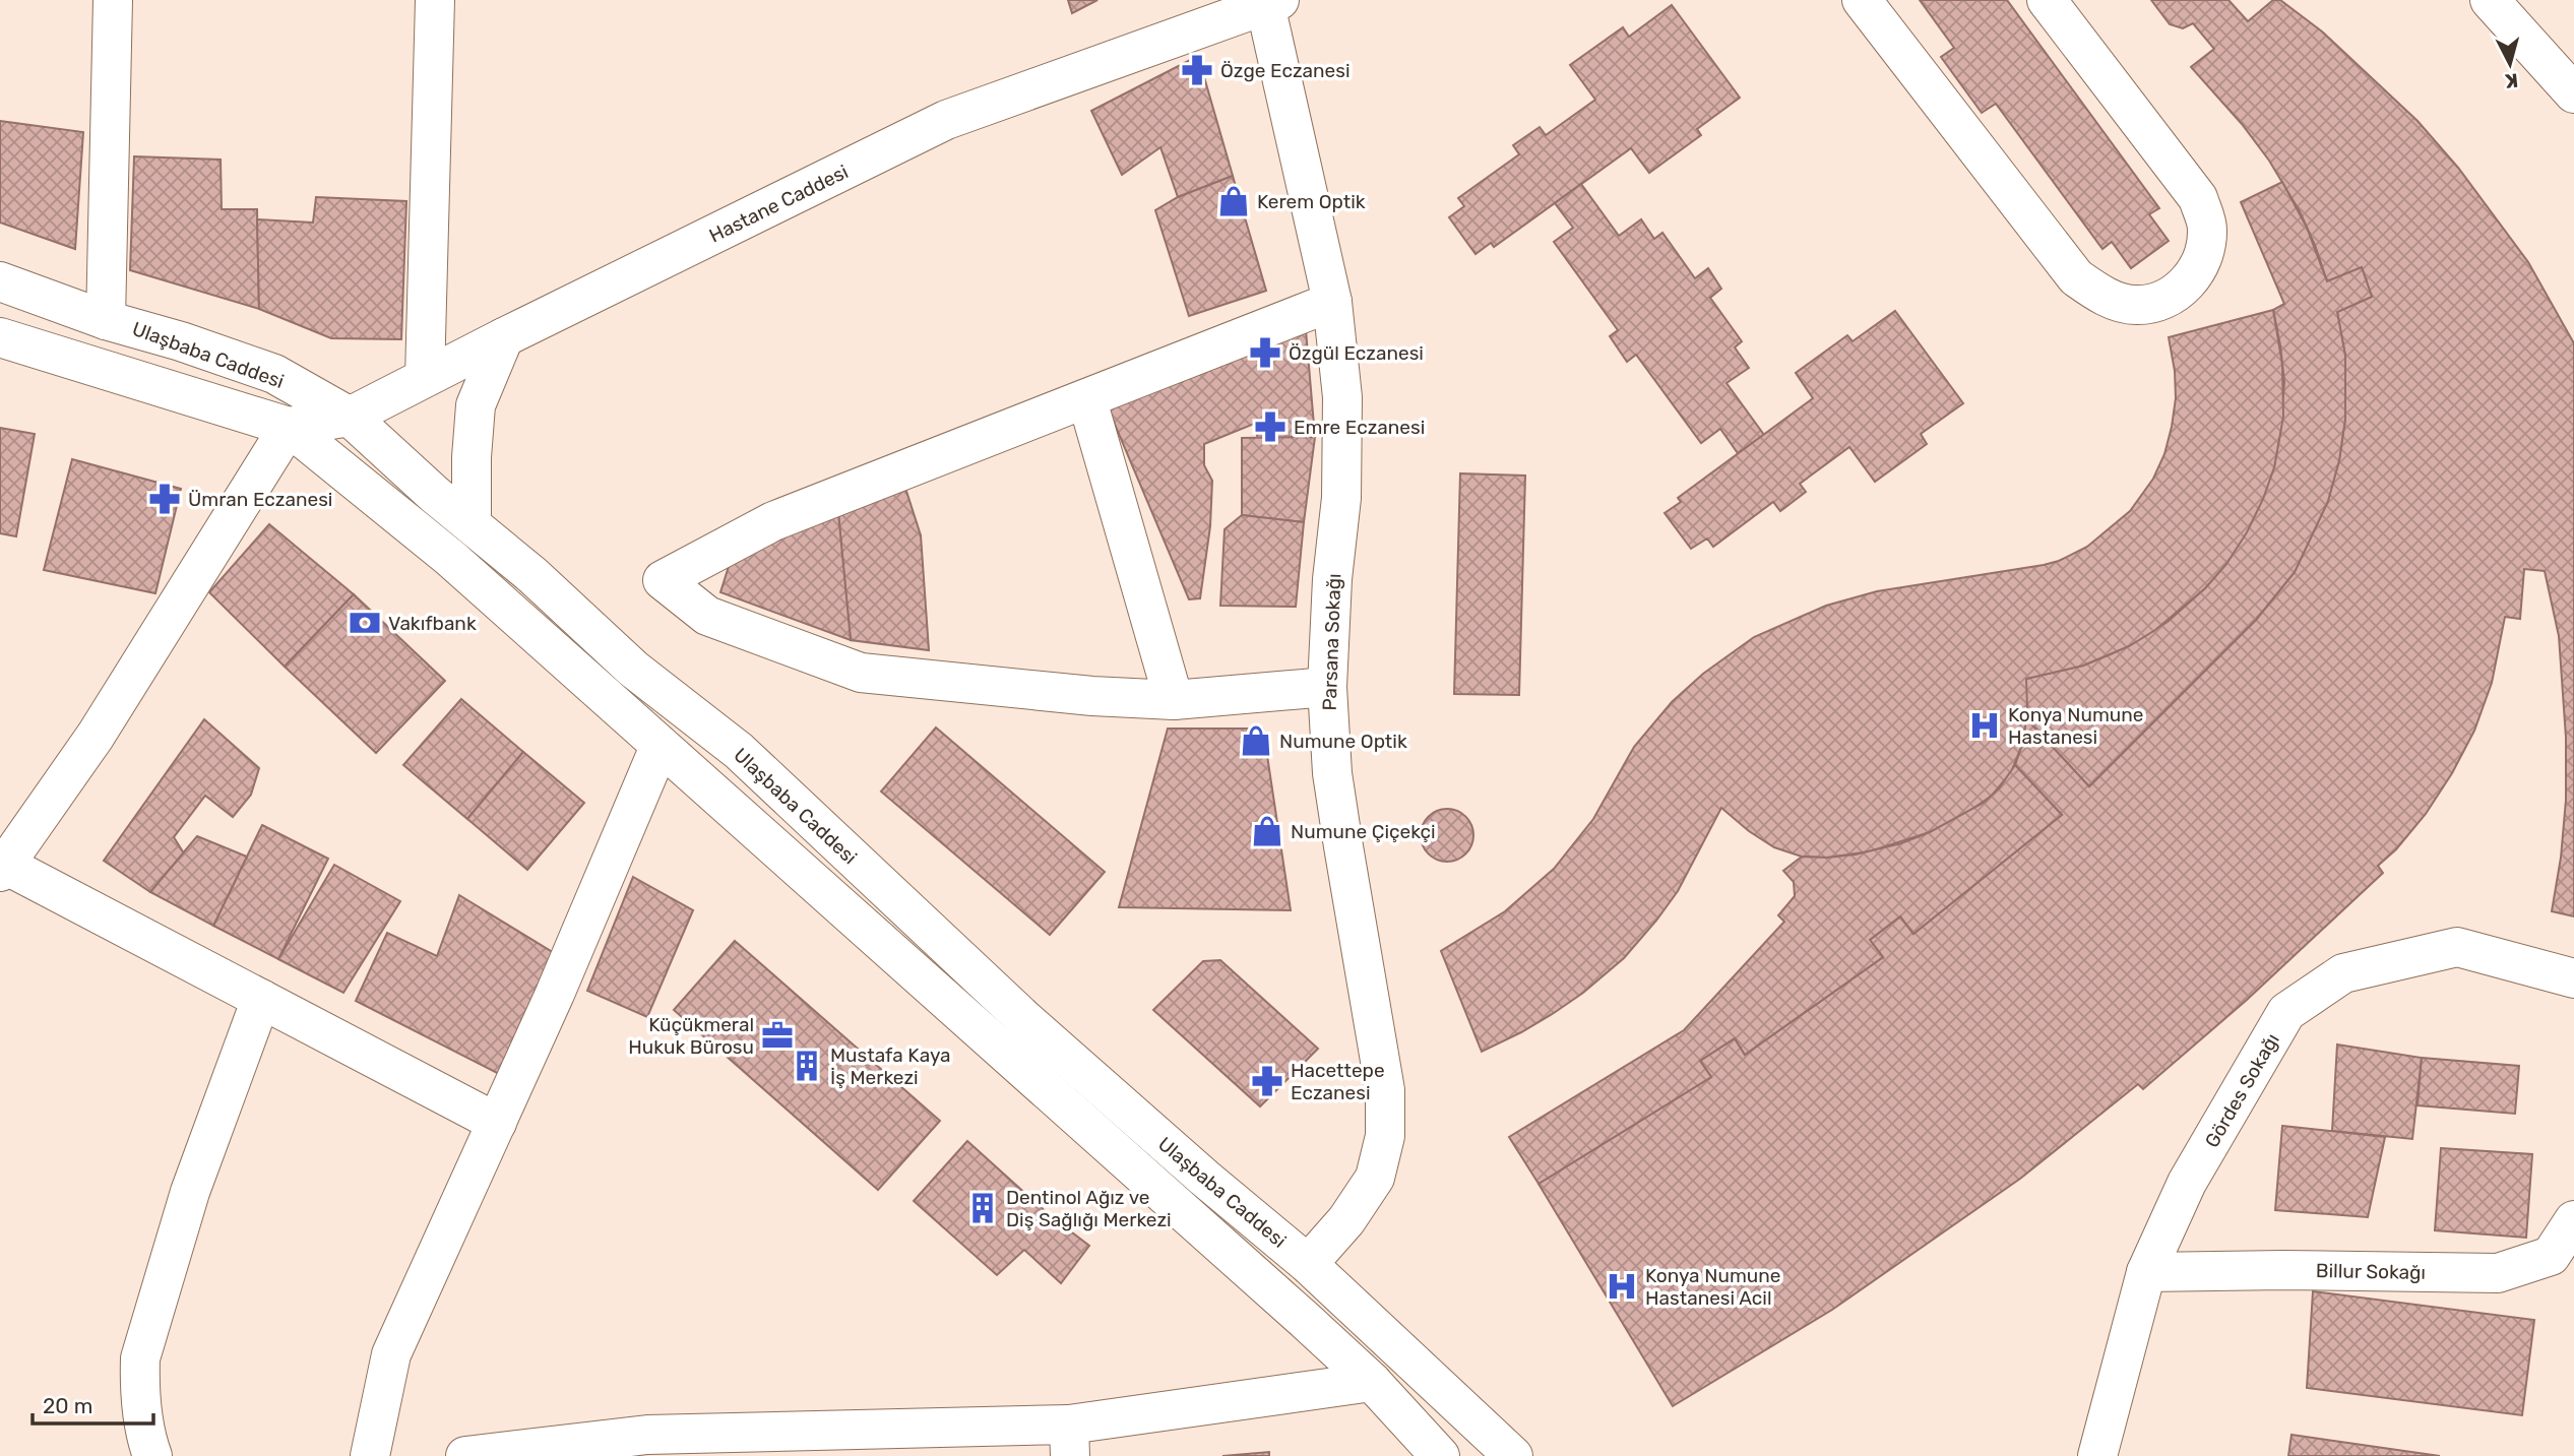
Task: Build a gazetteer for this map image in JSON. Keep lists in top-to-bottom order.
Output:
{
  "streets": {
    "street": [
      "Hastane Caddesi",
      "Ulaşbaba Caddesi",
      "Parsana Sokağı",
      "Gördes Sokağı",
      "Billur Sokağı"
    ]
  },
  "crossings": [
    ["Hastane Caddesi", "Ulaşbaba Caddesi"],
    ["Hastane Caddesi", "Parsana Sokağı"],
    ["Ulaşbaba Caddesi", "Parsana Sokağı"],
    ["Gördes Sokağı", "Billur Sokağı"]
  ],
  "places": {
    "pharmacy": [
      "Özge Eczanesi",
      "Özgül Eczanesi",
      "Emre Eczanesi",
      "Ümran Eczanesi",
      "Hacettepe Eczanesi"
    ],
    "shop": ["Kerem Optik", "Numune Optik", "Numune Çiçekçi"],
    "bank": ["Vakıfbank"],
    "hospital": ["Konya Numune Hastanesi", "Konya Numune Hastanesi Acil"],
    "office": ["Küçükmeral Hukuk Bürosu"],
    "building": ["Mustafa Kaya İş Merkezi", "Dentinol Ağız ve Diş Sağlığı Merkezi"]
  },
  "scale_bar": "20 m",
  "north": "bottom"
}
